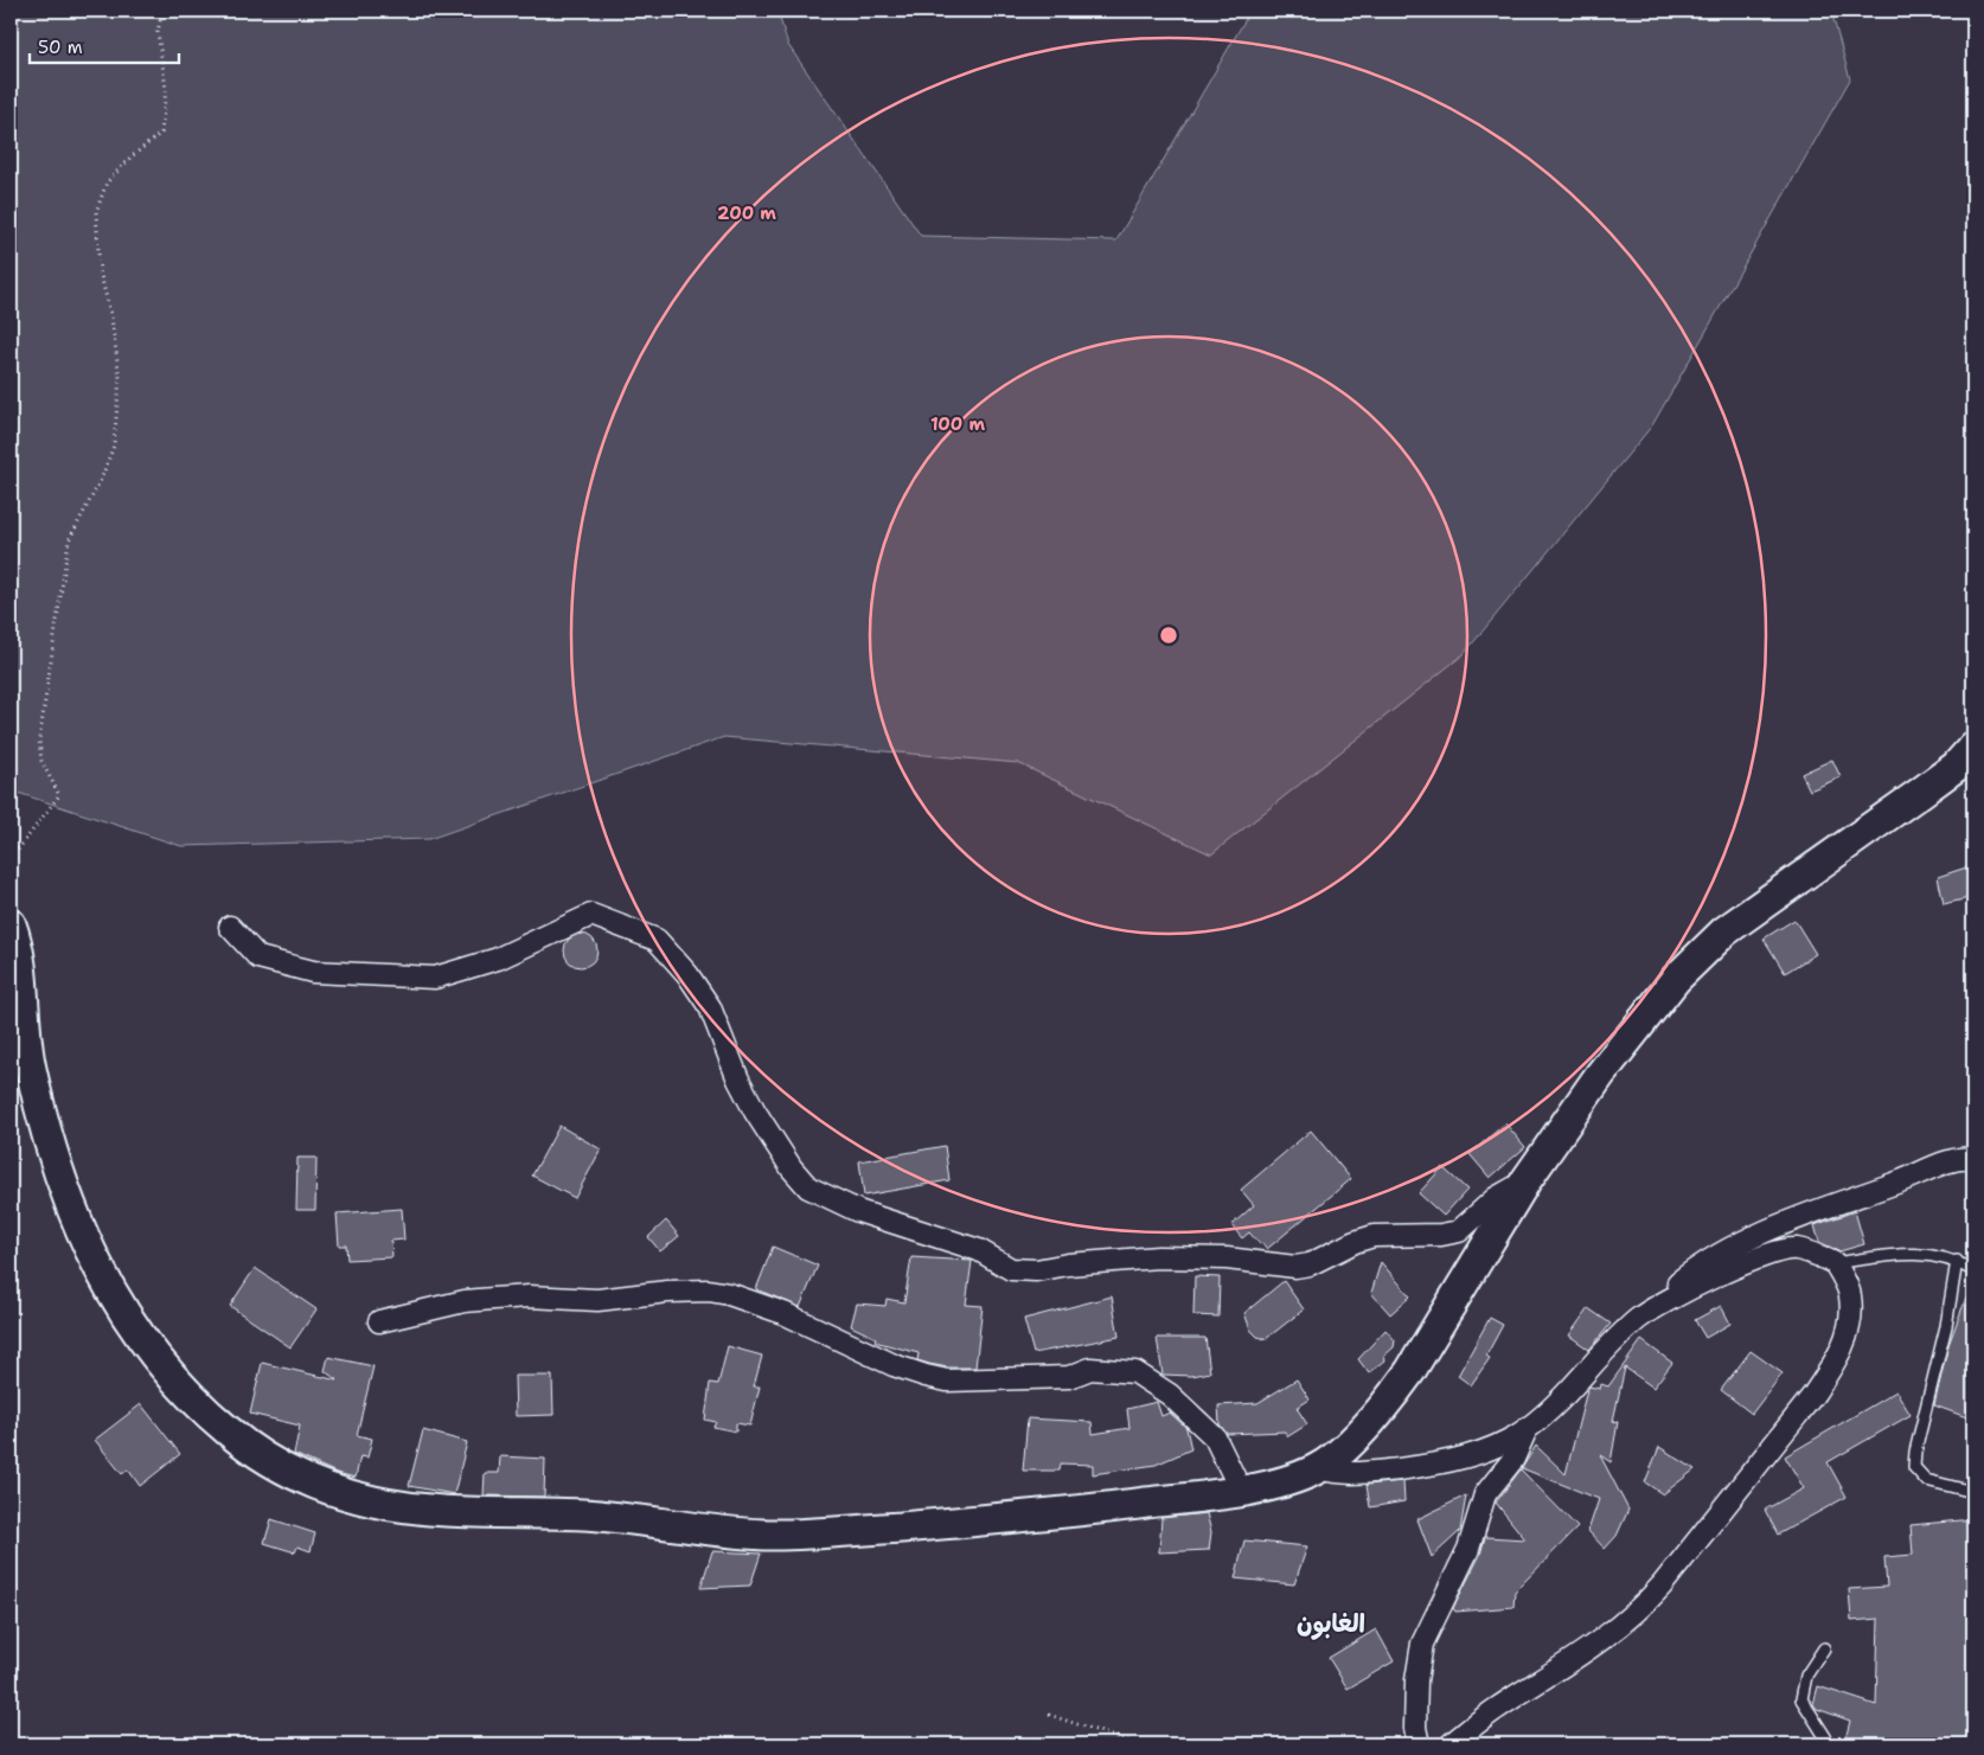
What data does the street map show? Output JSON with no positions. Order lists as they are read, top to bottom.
{
  "districts": ["الغابون"],
  "scale_bar": "50 m",
  "rings": ["200 m", "100 m"]
}
